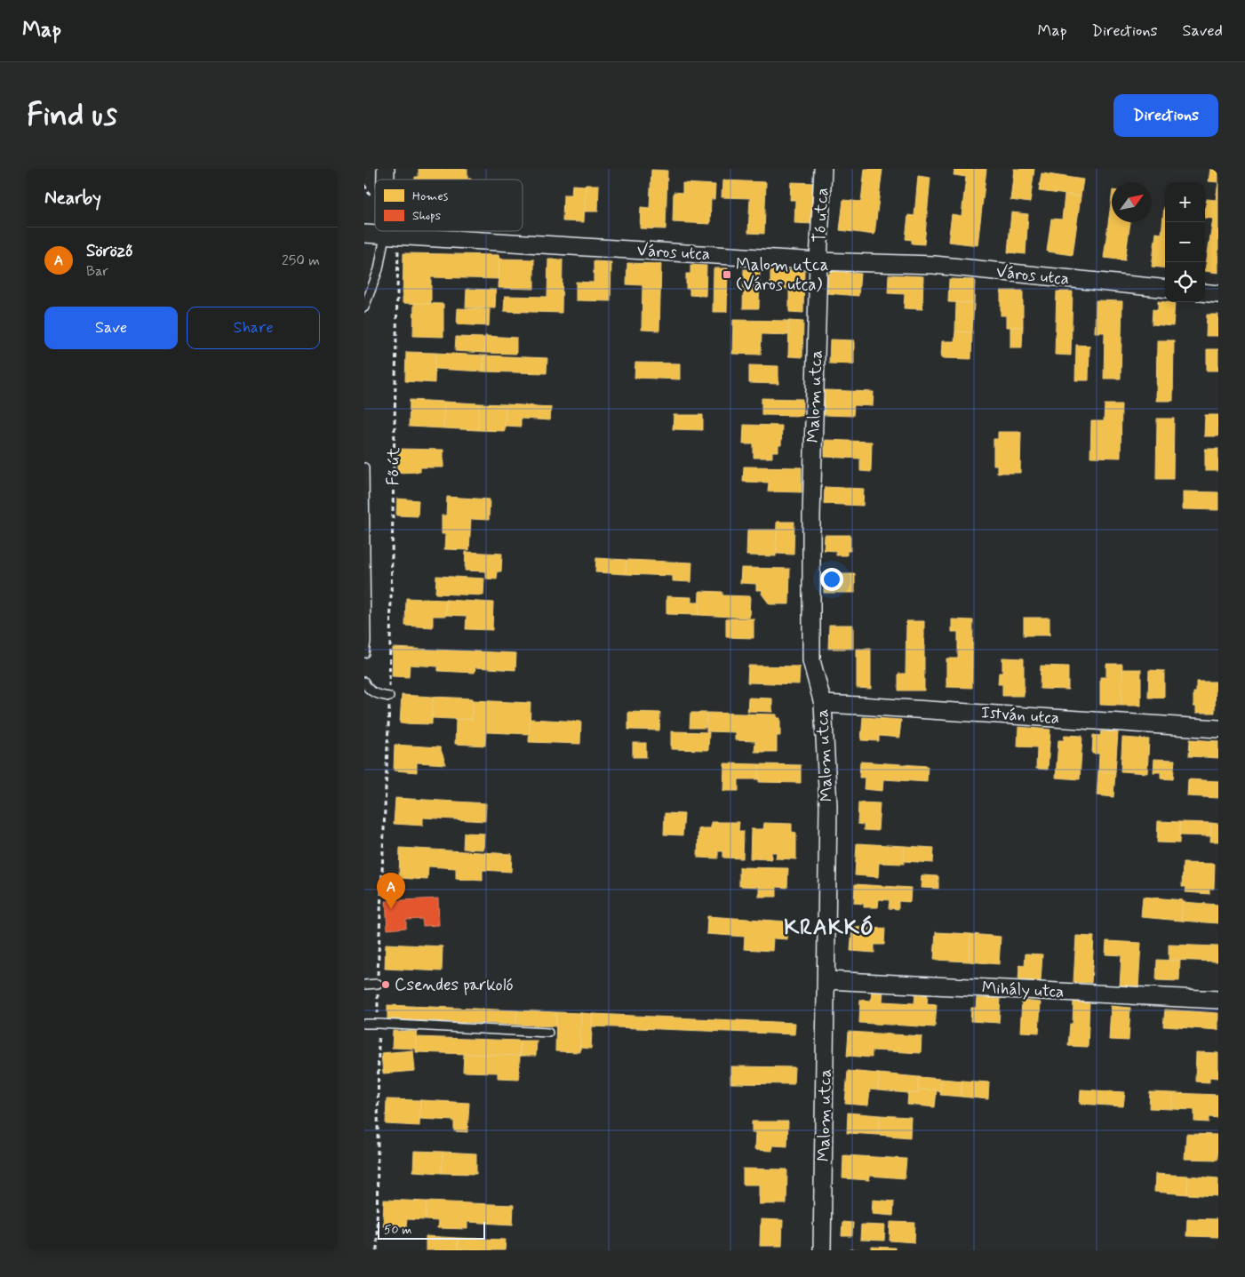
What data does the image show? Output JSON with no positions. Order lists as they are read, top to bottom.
{
  "streets": {
    "street": [
      "Tó utca",
      "Város utca",
      "Malom utca",
      "István utca",
      "Mihály utca"
    ],
    "lane": ["Fő út"]
  },
  "crossings": [
    ["Tó utca", "Város utca"],
    ["Tó utca", "Malom utca"],
    ["Város utca", "Malom utca"],
    ["Város utca", "Fő út"],
    ["Malom utca", "István utca"],
    ["Malom utca", "Mihály utca"]
  ],
  "districts": ["KRAKKÓ"],
  "places": {
    "transit": ["Malom utca (Város utca)"],
    "other": ["Csendes parkoló"]
  },
  "legend": ["Homes", "Shops"],
  "scale_bar": "50 m",
  "north": "top right",
  "page": {
    "header": "Map",
    "nav": ["Map", "Directions", "Saved"],
    "buttons": [
      "Directions",
      ["Save", "Share"]
    ],
    "title": "Find us",
    "heading": "Nearby",
    "map_buttons": ["+", "−"],
    "list": [
      {
        "mark": "A",
        "name": "Söröző",
        "note": "Bar",
        "value": "250 m"
      }
    ],
    "pins": "A",
    "scale": "50 m"
  }
}
